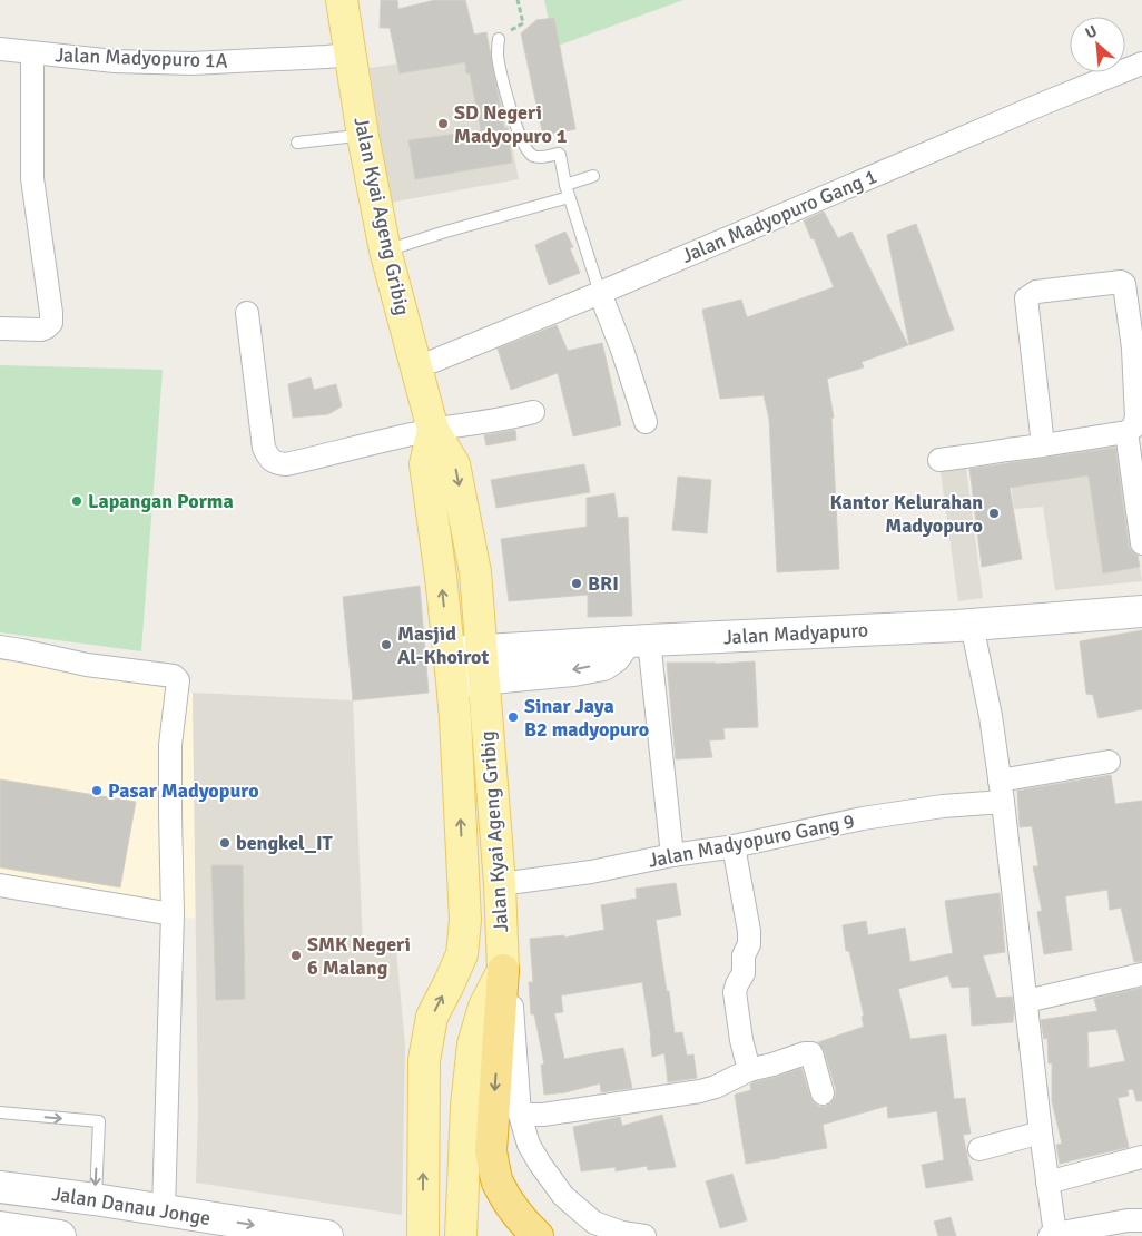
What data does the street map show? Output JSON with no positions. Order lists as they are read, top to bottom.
{
  "streets": {
    "main road": ["Jalan Kyai Ageng Gribig", "Jalan Madyapuro", "Jalan Danau Jonge"],
    "street": ["Jalan Madyopuro 1A", "Jalan Madyopuro Gang 1", "Jalan Madyopuro Gang 9"]
  },
  "crossings": [
    ["Jalan Madyopuro 1A", "Jalan Kyai Ageng Gribig"],
    ["Jalan Kyai Ageng Gribig", "Jalan Madyopuro Gang 1"],
    ["Jalan Kyai Ageng Gribig", "Jalan Madyapuro"],
    ["Jalan Kyai Ageng Gribig", "Jalan Madyopuro Gang 9"]
  ],
  "one_way": ["Jalan Danau Jonge"],
  "places": [
    "SD Negeri Madyopuro 1",
    "Lapangan Porma",
    "Kantor Kelurahan Madyopuro",
    "BRI",
    "Masjid Al-Khoirot",
    "Sinar Jaya B2 madyopuro",
    "Pasar Madyopuro",
    "bengkel_IT",
    "SMK Negeri 6 Malang"
  ],
  "north": "top left"
}
